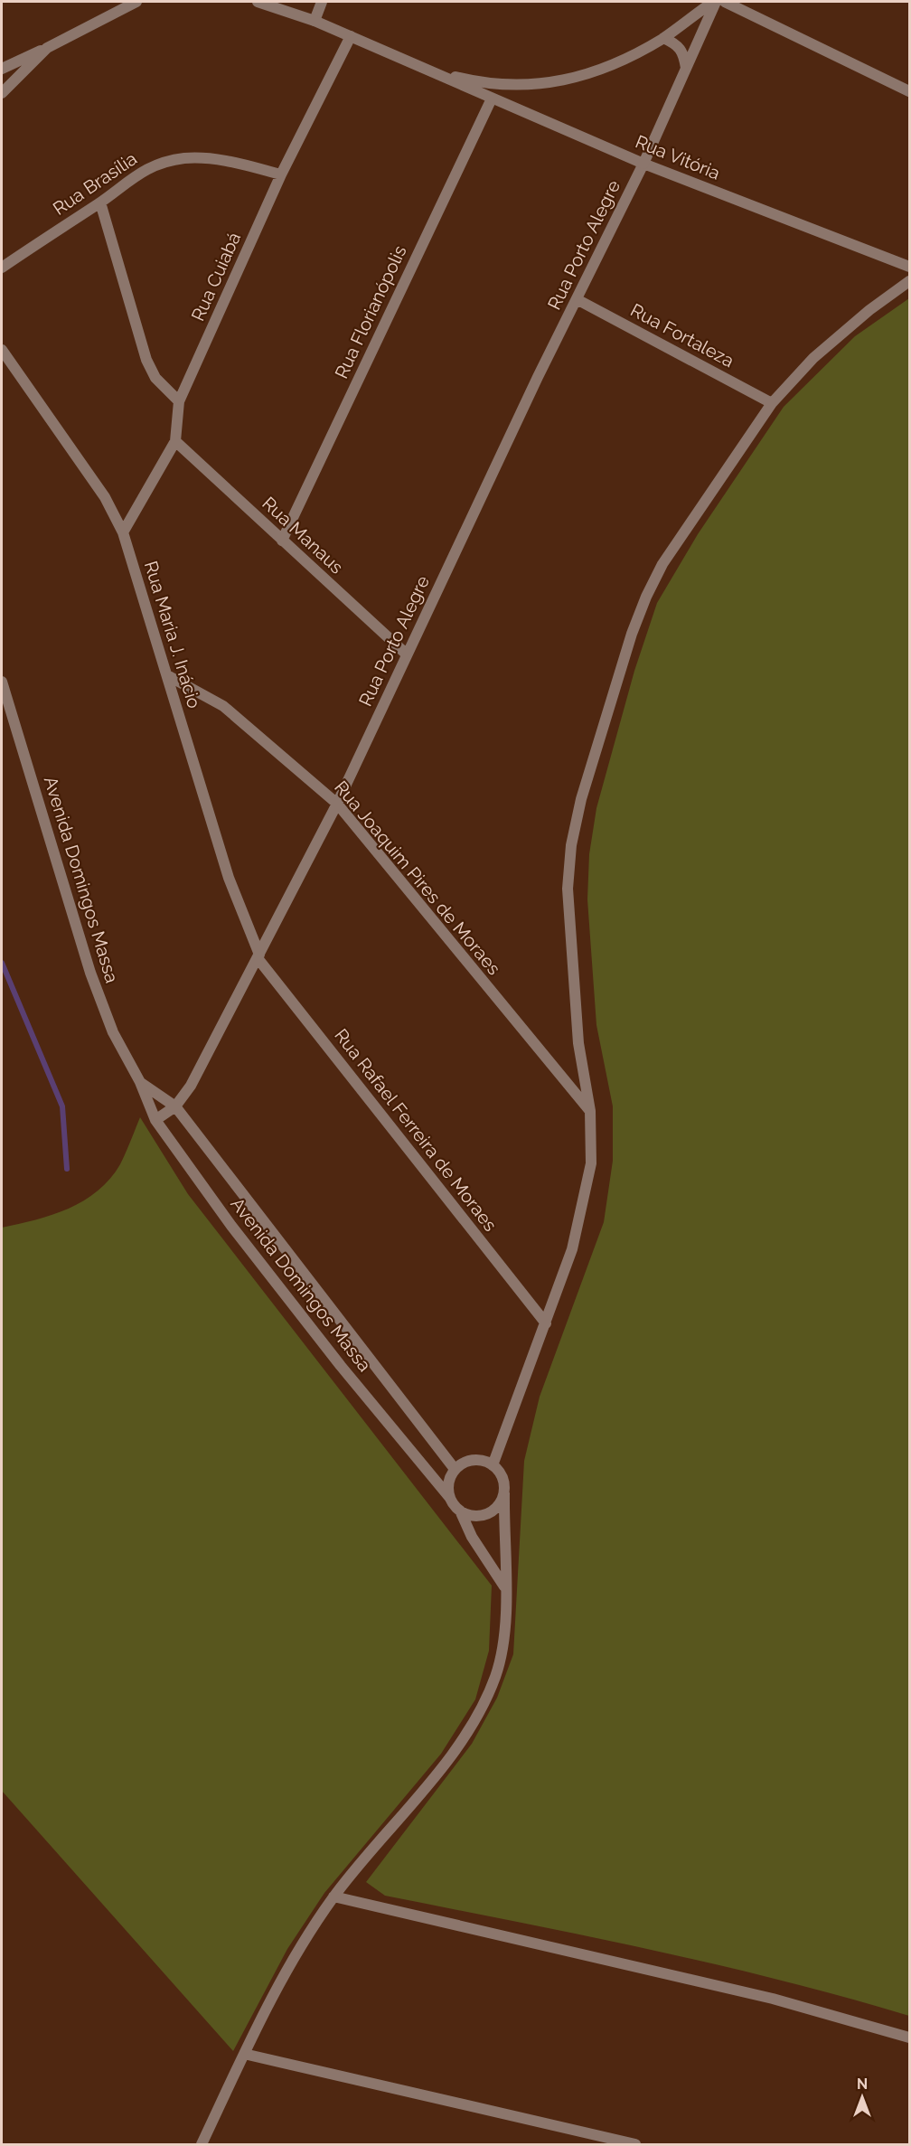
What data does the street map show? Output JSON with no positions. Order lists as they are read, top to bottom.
{
  "streets": {
    "street": [
      "Rua Vitória",
      "Rua Brasília",
      "Rua Porto Alegre",
      "Rua Cuiabá",
      "Rua Florianópolis",
      "Rua Fortaleza",
      "Rua Manaus",
      "Rua Maria J. Inácio",
      "Rua Joaquim Pires de Moraes",
      "Avenida Domingos Massa",
      "Rua Rafael Ferreira de Moraes"
    ]
  },
  "crossings": [
    ["Rua Vitória", "Rua Porto Alegre"],
    ["Rua Vitória", "Rua Florianópolis"],
    ["Rua Brasília", "Rua Cuiabá"],
    ["Rua Porto Alegre", "Rua Fortaleza"],
    ["Rua Porto Alegre", "Rua Manaus"],
    ["Rua Porto Alegre", "Rua Maria J. Inácio"],
    ["Rua Porto Alegre", "Rua Joaquim Pires de Moraes"],
    ["Rua Porto Alegre", "Avenida Domingos Massa"],
    ["Rua Porto Alegre", "Rua Rafael Ferreira de Moraes"],
    ["Rua Cuiabá", "Rua Manaus"],
    ["Rua Cuiabá", "Rua Maria J. Inácio"],
    ["Rua Florianópolis", "Rua Manaus"],
    ["Rua Maria J. Inácio", "Rua Joaquim Pires de Moraes"],
    ["Rua Maria J. Inácio", "Rua Rafael Ferreira de Moraes"]
  ],
  "north": "top"
}
